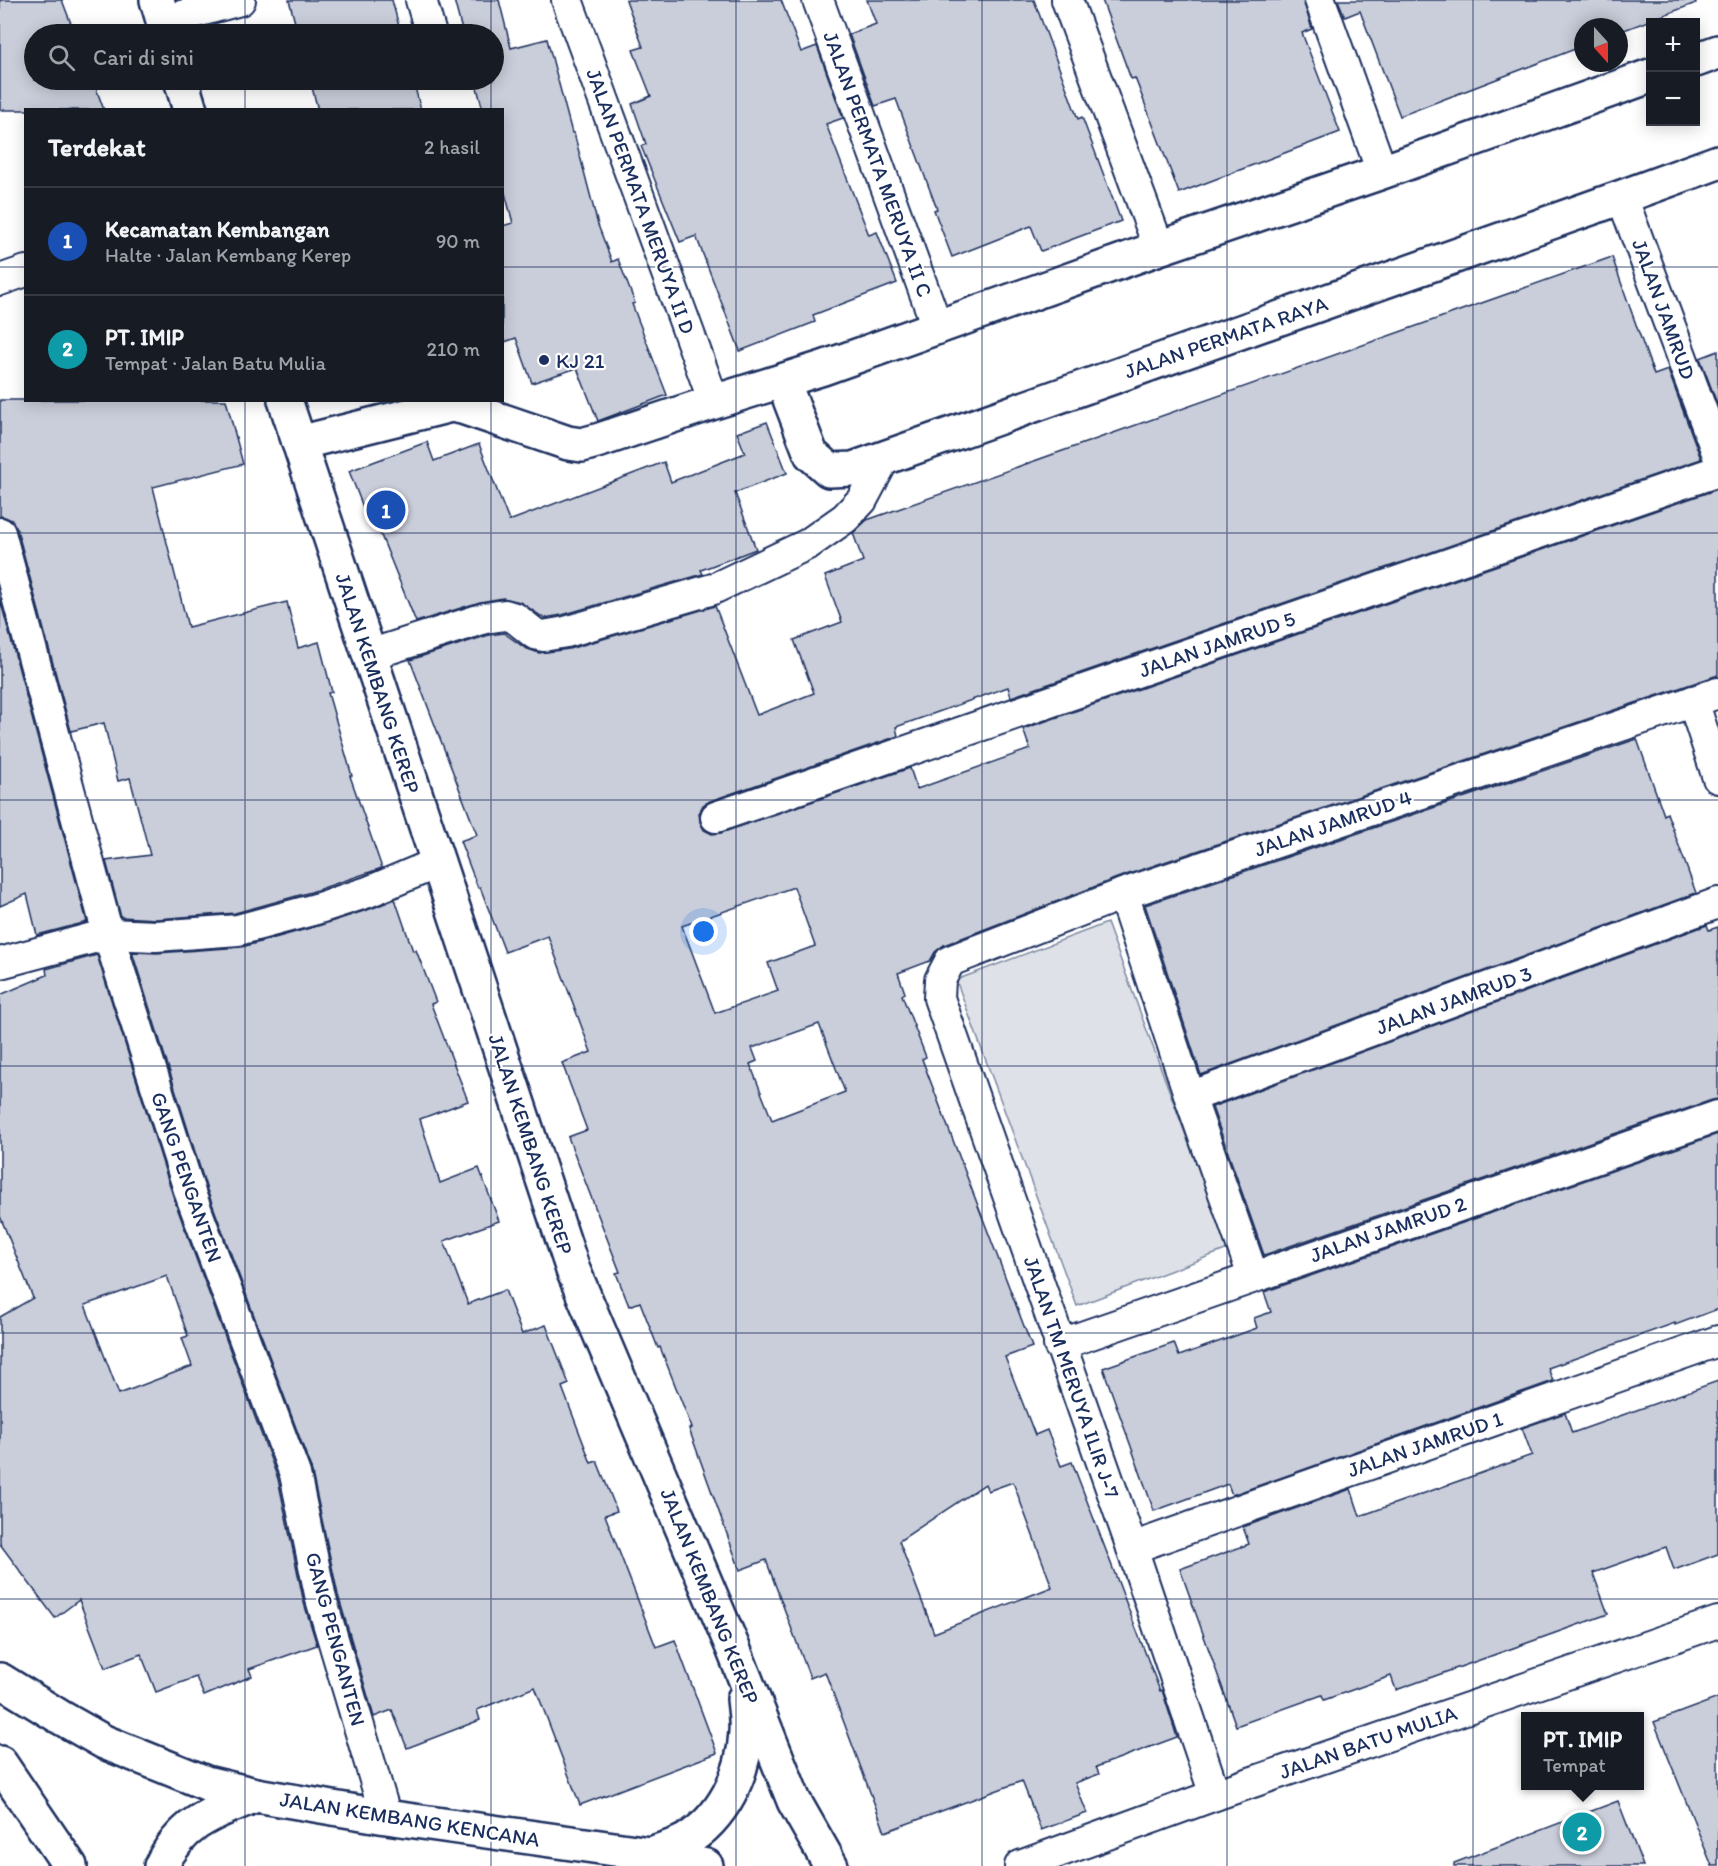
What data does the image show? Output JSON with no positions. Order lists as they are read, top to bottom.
{
  "streets": {
    "main road": ["JALAN PERMATA RAYA", "JALAN KEMBANG KEREP", "JALAN KEMBANG KENCANA"],
    "street": [
      "JALAN PERMATA MERUYA II C",
      "JALAN PERMATA MERUYA II D",
      "JALAN JAMRUD",
      "JALAN JAMRUD 5",
      "JALAN JAMRUD 4",
      "JALAN JAMRUD 3",
      "GANG PENGANTEN",
      "JALAN JAMRUD 2",
      "JALAN TM MERUYA ILIR J-7",
      "JALAN JAMRUD 1",
      "JALAN BATU MULIA"
    ]
  },
  "crossings": [
    ["JALAN JAMRUD", "JALAN PERMATA RAYA"],
    ["JALAN JAMRUD 4", "JALAN TM MERUYA ILIR J-7"],
    ["GANG PENGANTEN", "JALAN KEMBANG KENCANA"],
    ["JALAN JAMRUD 2", "JALAN TM MERUYA ILIR J-7"],
    ["JALAN TM MERUYA ILIR J-7", "JALAN JAMRUD 1"],
    ["JALAN TM MERUYA ILIR J-7", "JALAN BATU MULIA"]
  ],
  "places": ["KJ 21"],
  "north": "bottom",
  "page": {
    "map_buttons": ["+", "−"],
    "search": "Cari di sini",
    "heading": ["Terdekat", "2 hasil"],
    "list": [
      {
        "mark": "1",
        "name": "Kecamatan Kembangan",
        "note": "Halte · Jalan Kembang Kerep",
        "value": "90 m"
      },
      {
        "mark": "2",
        "name": "PT. IMIP",
        "note": "Tempat · Jalan Batu Mulia",
        "value": "210 m"
      }
    ],
    "pins": ["1", "2"],
    "popup": ["PT. IMIP", "Tempat"]
  }
}
